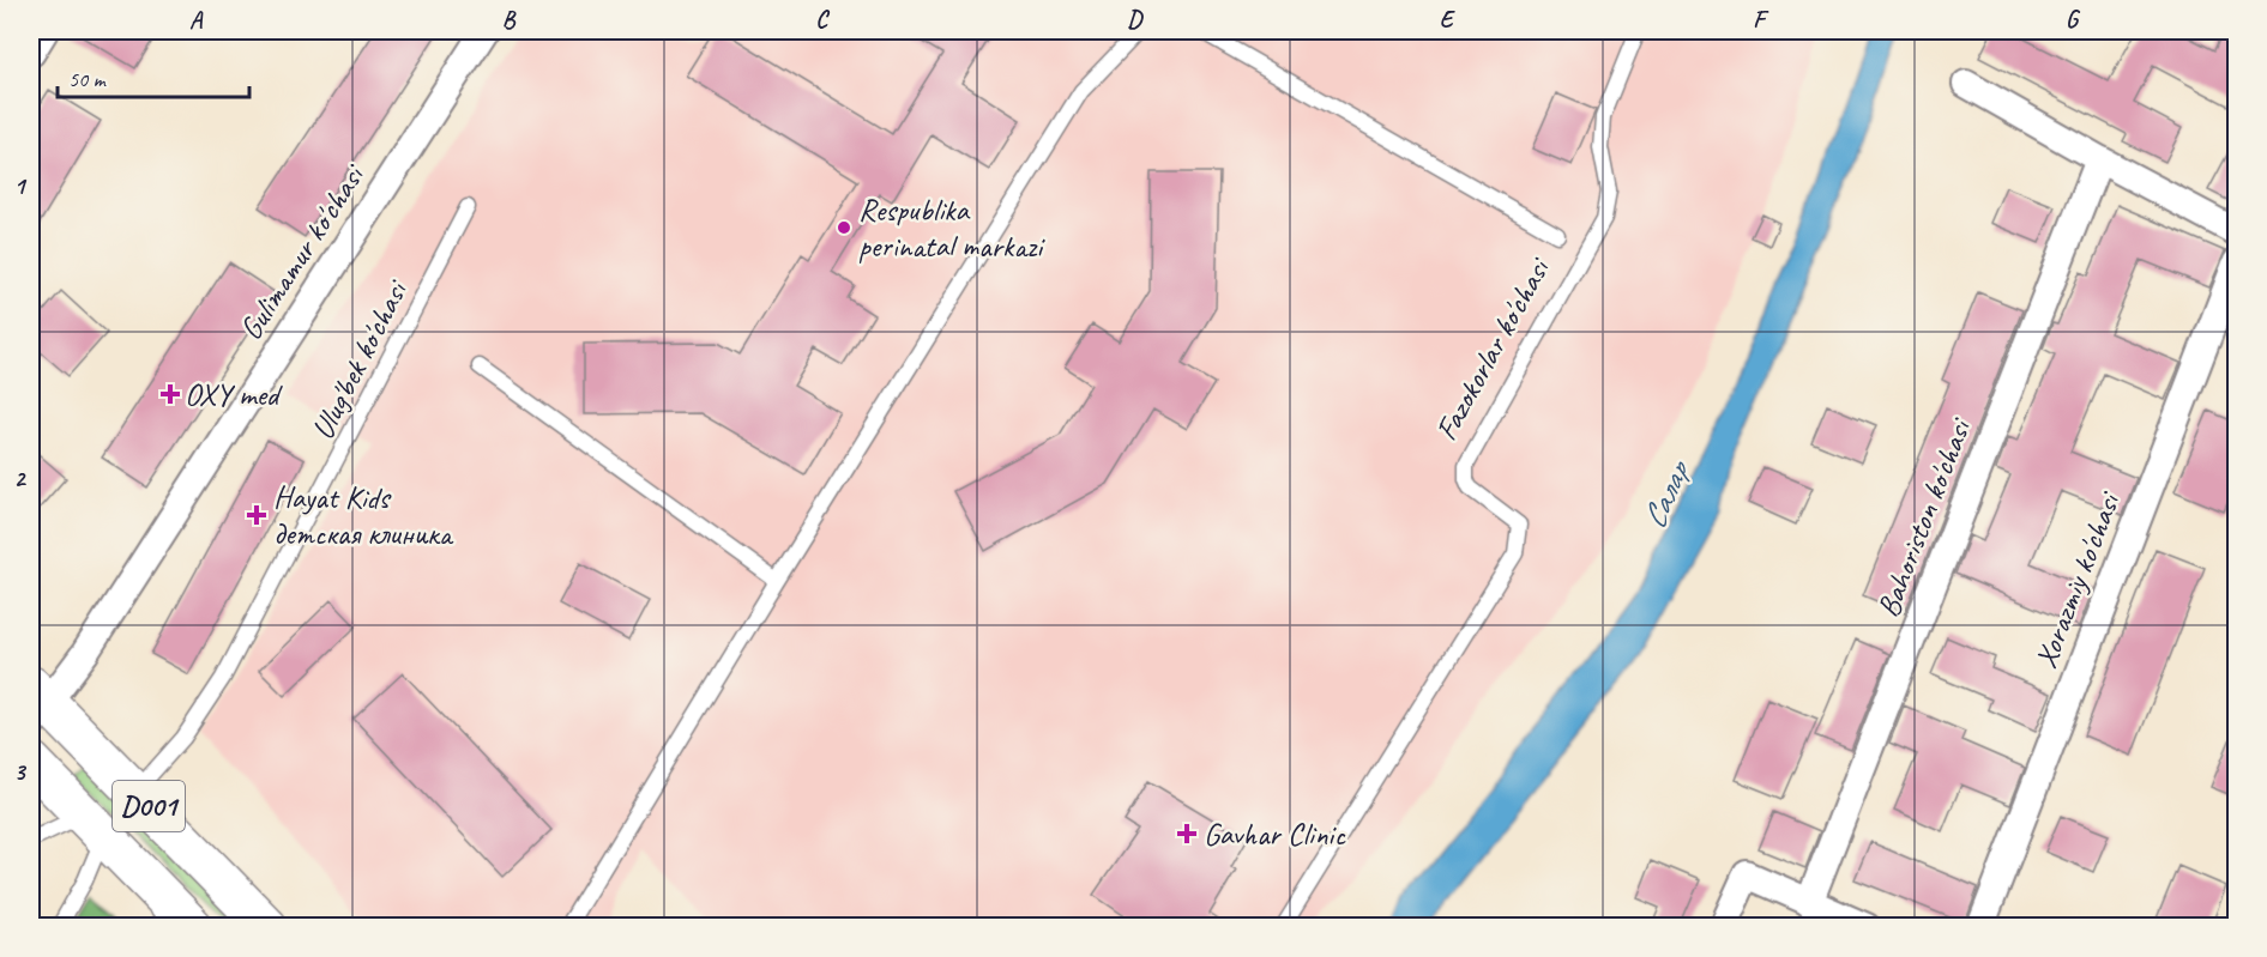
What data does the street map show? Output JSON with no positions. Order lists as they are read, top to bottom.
{
  "streets": {
    "highway": ["D001"],
    "street": ["Gulimamur ko'chasi", "Bahoriston ko'chasi", "Xorazmiy ko'chasi"],
    "lane": ["Fazokorlar ko'chasi", "Ulug'bek ko'chasi"]
  },
  "crossings": [
    ["Gulimamur ko'chasi", "D001"],
    ["Ulug'bek ko'chasi", "D001"]
  ],
  "water": ["Салар"],
  "places": {
    "other": ["Respublika perinatal markazi"],
    "health": ["OXY med", "Hayat Kids детская клиника", "Gavhar Clinic"]
  },
  "scale_bar": "50 m",
  "grid": {
    "columns": [
      "A",
      "B",
      "C",
      "D",
      "E",
      "F",
      "G"
    ],
    "rows": ["1", "2", "3"]
  }
}
